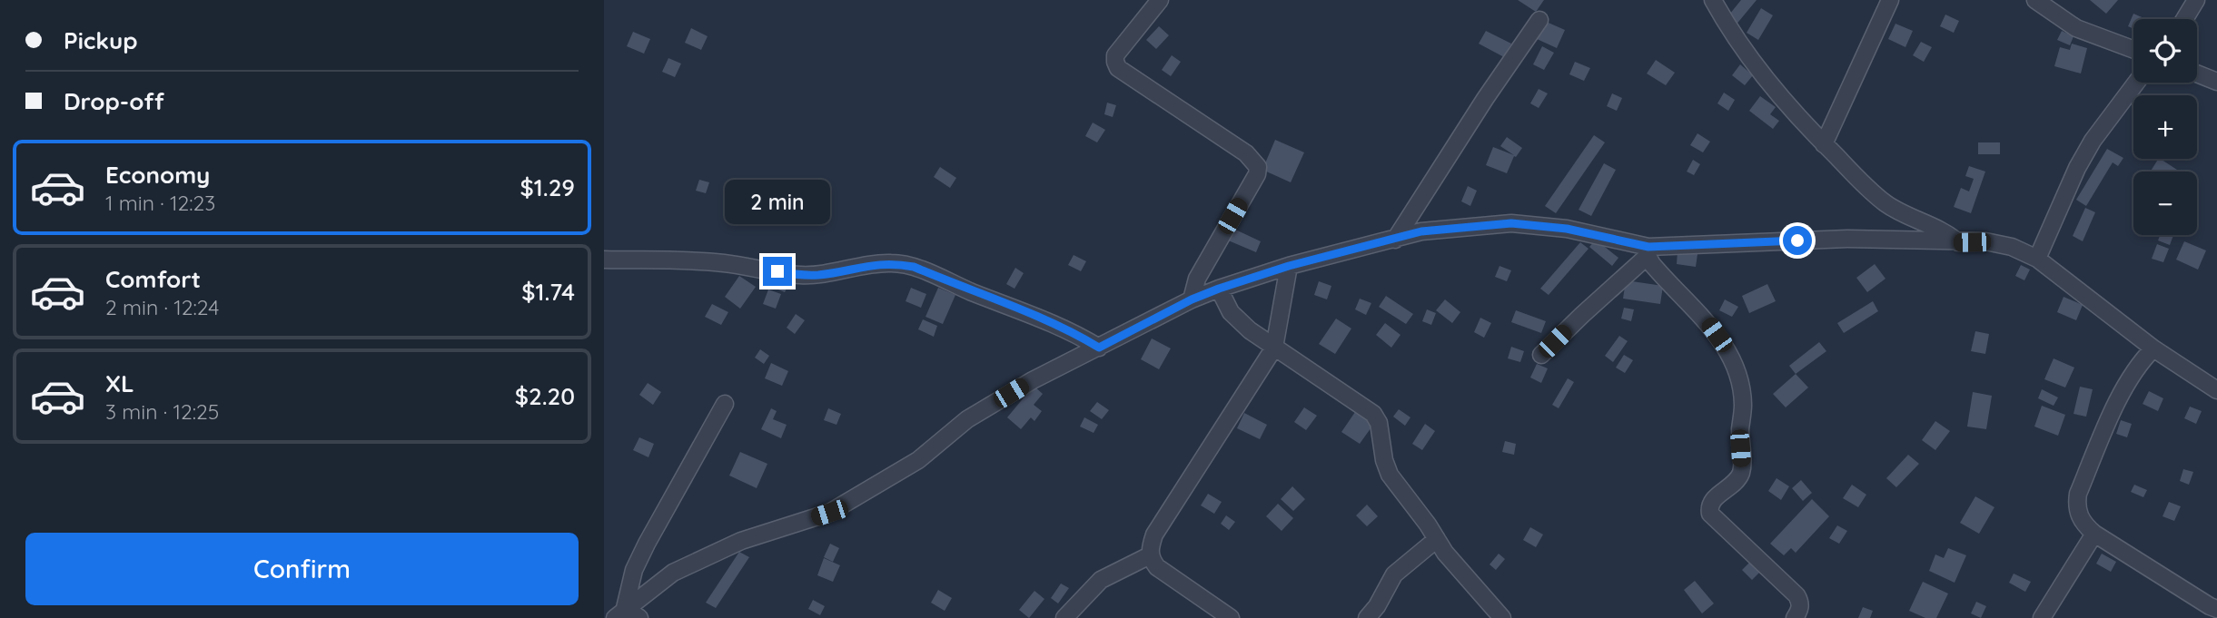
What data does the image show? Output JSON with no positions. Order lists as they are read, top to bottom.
{
  "page": {
    "banner": ["Pickup", "Drop-off"],
    "map_buttons": ["+", "−"],
    "list": [
      {
        "name": "Economy",
        "note": "1 min · 12:23",
        "value": "$1.29"
      },
      {
        "name": "Comfort",
        "note": "2 min · 12:24",
        "value": "$1.74"
      },
      {
        "name": "XL",
        "note": "3 min · 12:25",
        "value": "$2.20"
      }
    ],
    "bubble": "2 min",
    "buttons": "Confirm"
  }
}
